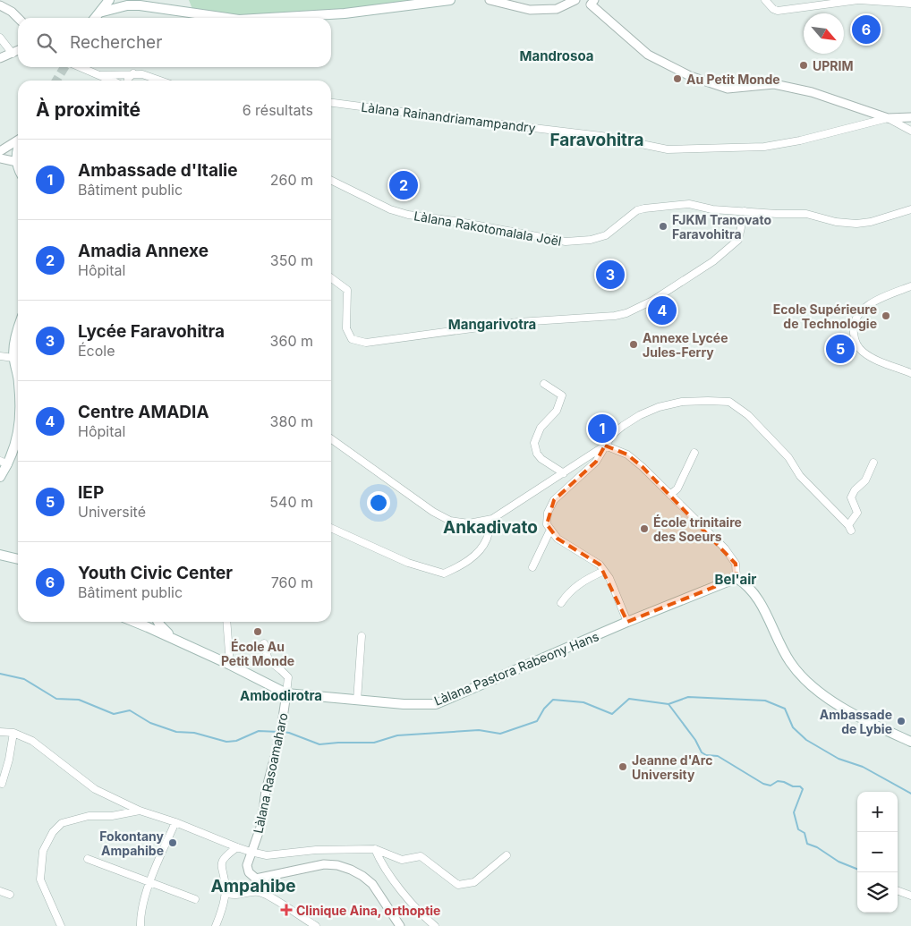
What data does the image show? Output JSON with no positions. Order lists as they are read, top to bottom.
{
  "streets": {
    "main road": ["Làlana Pastora Rabeony Hans"],
    "street": ["Làlana Rainandriamampandry", "Làlana Rakotomalala Joël", "Làlana Rasoamaharo"]
  },
  "crossings": [
    ["Làlana Pastora Rabeony Hans", "Làlana Rasoamaharo"]
  ],
  "districts": [
    "Mandrosoa",
    "Faravohitra",
    "Mangarivotra",
    "Ankadivato",
    "Bel'air",
    "Ambodirotra",
    "Ampahibe"
  ],
  "places": {
    "other": [
      "UPRIM",
      "Au Petit Monde",
      "FJKM Tranovato Faravohitra",
      "Ecole Supérieure de Technologie",
      "Annexe Lycée Jules-Ferry",
      "École trinitaire des Soeurs",
      "École Au Petit Monde",
      "Ambassade de Lybie",
      "Jeanne d'Arc University",
      "Fokontany Ampahibe"
    ],
    "health": ["Clinique Aina, orthoptie"]
  },
  "north": "bottom right",
  "page": {
    "pins": [
      "6",
      "2",
      "3",
      "4",
      "5",
      "1"
    ],
    "search": "Rechercher",
    "heading": ["À proximité", "6 résultats"],
    "list": [
      {
        "mark": "1",
        "name": "Ambassade d'Italie",
        "note": "Bâtiment public",
        "value": "260 m"
      },
      {
        "mark": "2",
        "name": "Amadia Annexe",
        "note": "Hôpital",
        "value": "350 m"
      },
      {
        "mark": "3",
        "name": "Lycée Faravohitra",
        "note": "École",
        "value": "360 m"
      },
      {
        "mark": "4",
        "name": "Centre AMADIA",
        "note": "Hôpital",
        "value": "380 m"
      },
      {
        "mark": "5",
        "name": "IEP",
        "note": "Université",
        "value": "540 m"
      },
      {
        "mark": "6",
        "name": "Youth Civic Center",
        "note": "Bâtiment public",
        "value": "760 m"
      }
    ],
    "map_buttons": ["+", "−"]
  }
}
